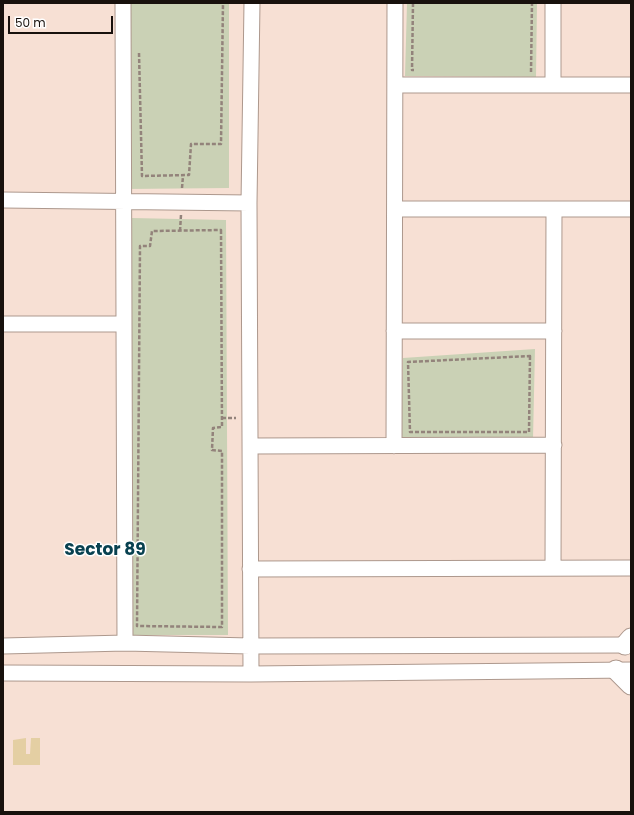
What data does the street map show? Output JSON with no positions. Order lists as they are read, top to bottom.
{
  "districts": ["Sector 89"],
  "scale_bar": "50 m"
}
